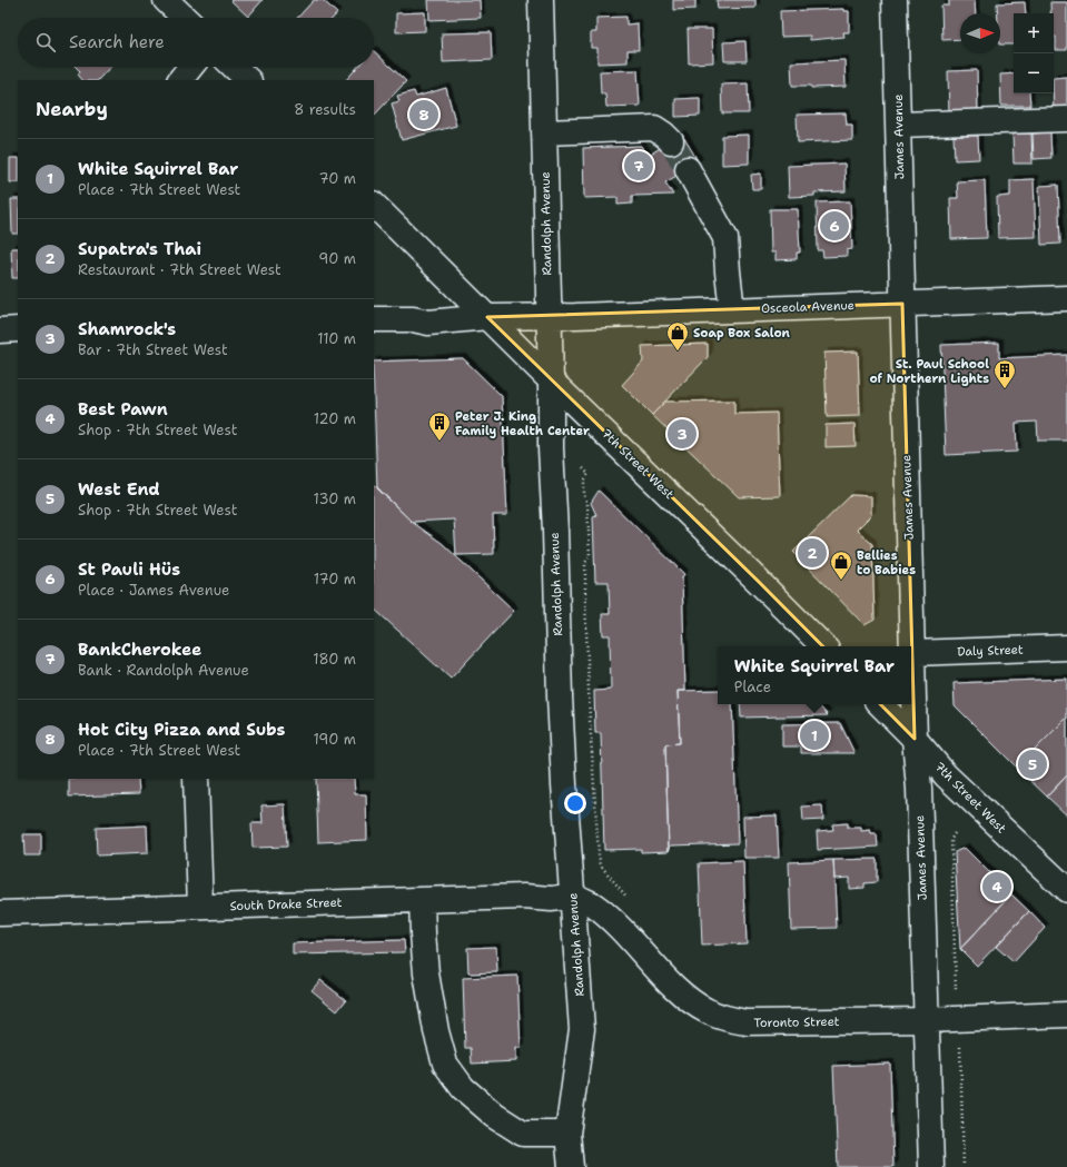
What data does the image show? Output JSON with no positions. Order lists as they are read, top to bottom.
{
  "streets": {
    "street": [
      "James Avenue",
      "Randolph Avenue",
      "Osceola Avenue",
      "7th Street West",
      "Daly Street",
      "South Drake Street",
      "Toronto Street"
    ]
  },
  "crossings": [
    ["James Avenue", "Osceola Avenue"],
    ["James Avenue", "7th Street West"],
    ["James Avenue", "Daly Street"],
    ["James Avenue", "Toronto Street"],
    ["Randolph Avenue", "Osceola Avenue"],
    ["Randolph Avenue", "7th Street West"],
    ["Randolph Avenue", "South Drake Street"],
    ["Randolph Avenue", "Toronto Street"],
    ["Osceola Avenue", "7th Street West"],
    ["South Drake Street", "Toronto Street"]
  ],
  "places": {
    "shop": ["Soap Box Salon", "Bellies to Babies"],
    "building": ["St. Paul School of Northern Lights", "Peter J. King Family Health Center"]
  },
  "north": "right",
  "page": {
    "map_buttons": ["+", "−"],
    "search": "Search here",
    "heading": ["Nearby", "8 results"],
    "pins": [
      "8",
      "7",
      "6",
      "3",
      "2",
      "1",
      "5",
      "4"
    ],
    "list": [
      {
        "mark": "1",
        "name": "White Squirrel Bar",
        "note": "Place · 7th Street West",
        "value": "70 m"
      },
      {
        "mark": "2",
        "name": "Supatra's Thai",
        "note": "Restaurant · 7th Street West",
        "value": "90 m"
      },
      {
        "mark": "3",
        "name": "Shamrock's",
        "note": "Bar · 7th Street West",
        "value": "110 m"
      },
      {
        "mark": "4",
        "name": "Best Pawn",
        "note": "Shop · 7th Street West",
        "value": "120 m"
      },
      {
        "mark": "5",
        "name": "West End",
        "note": "Shop · 7th Street West",
        "value": "130 m"
      },
      {
        "mark": "6",
        "name": "St Pauli Hüs",
        "note": "Place · James Avenue",
        "value": "170 m"
      },
      {
        "mark": "7",
        "name": "BankCherokee",
        "note": "Bank · Randolph Avenue",
        "value": "180 m"
      },
      {
        "mark": "8",
        "name": "Hot City Pizza and Subs",
        "note": "Place · 7th Street West",
        "value": "190 m"
      }
    ],
    "popup": ["White Squirrel Bar", "Place"]
  }
}
